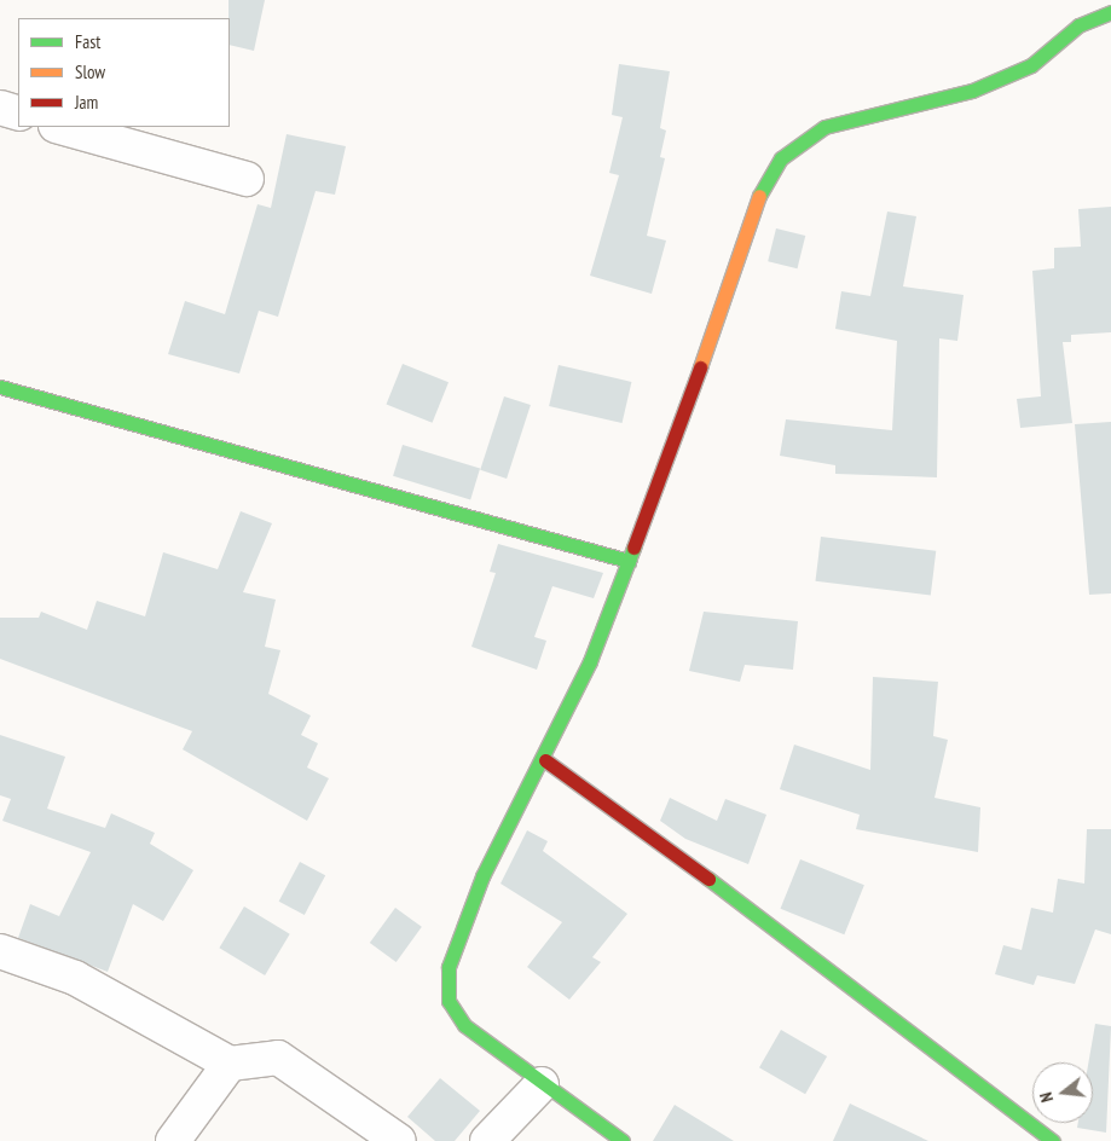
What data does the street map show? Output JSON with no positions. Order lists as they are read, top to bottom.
{
  "legend": ["Fast", "Slow", "Jam"],
  "north": "left"
}
